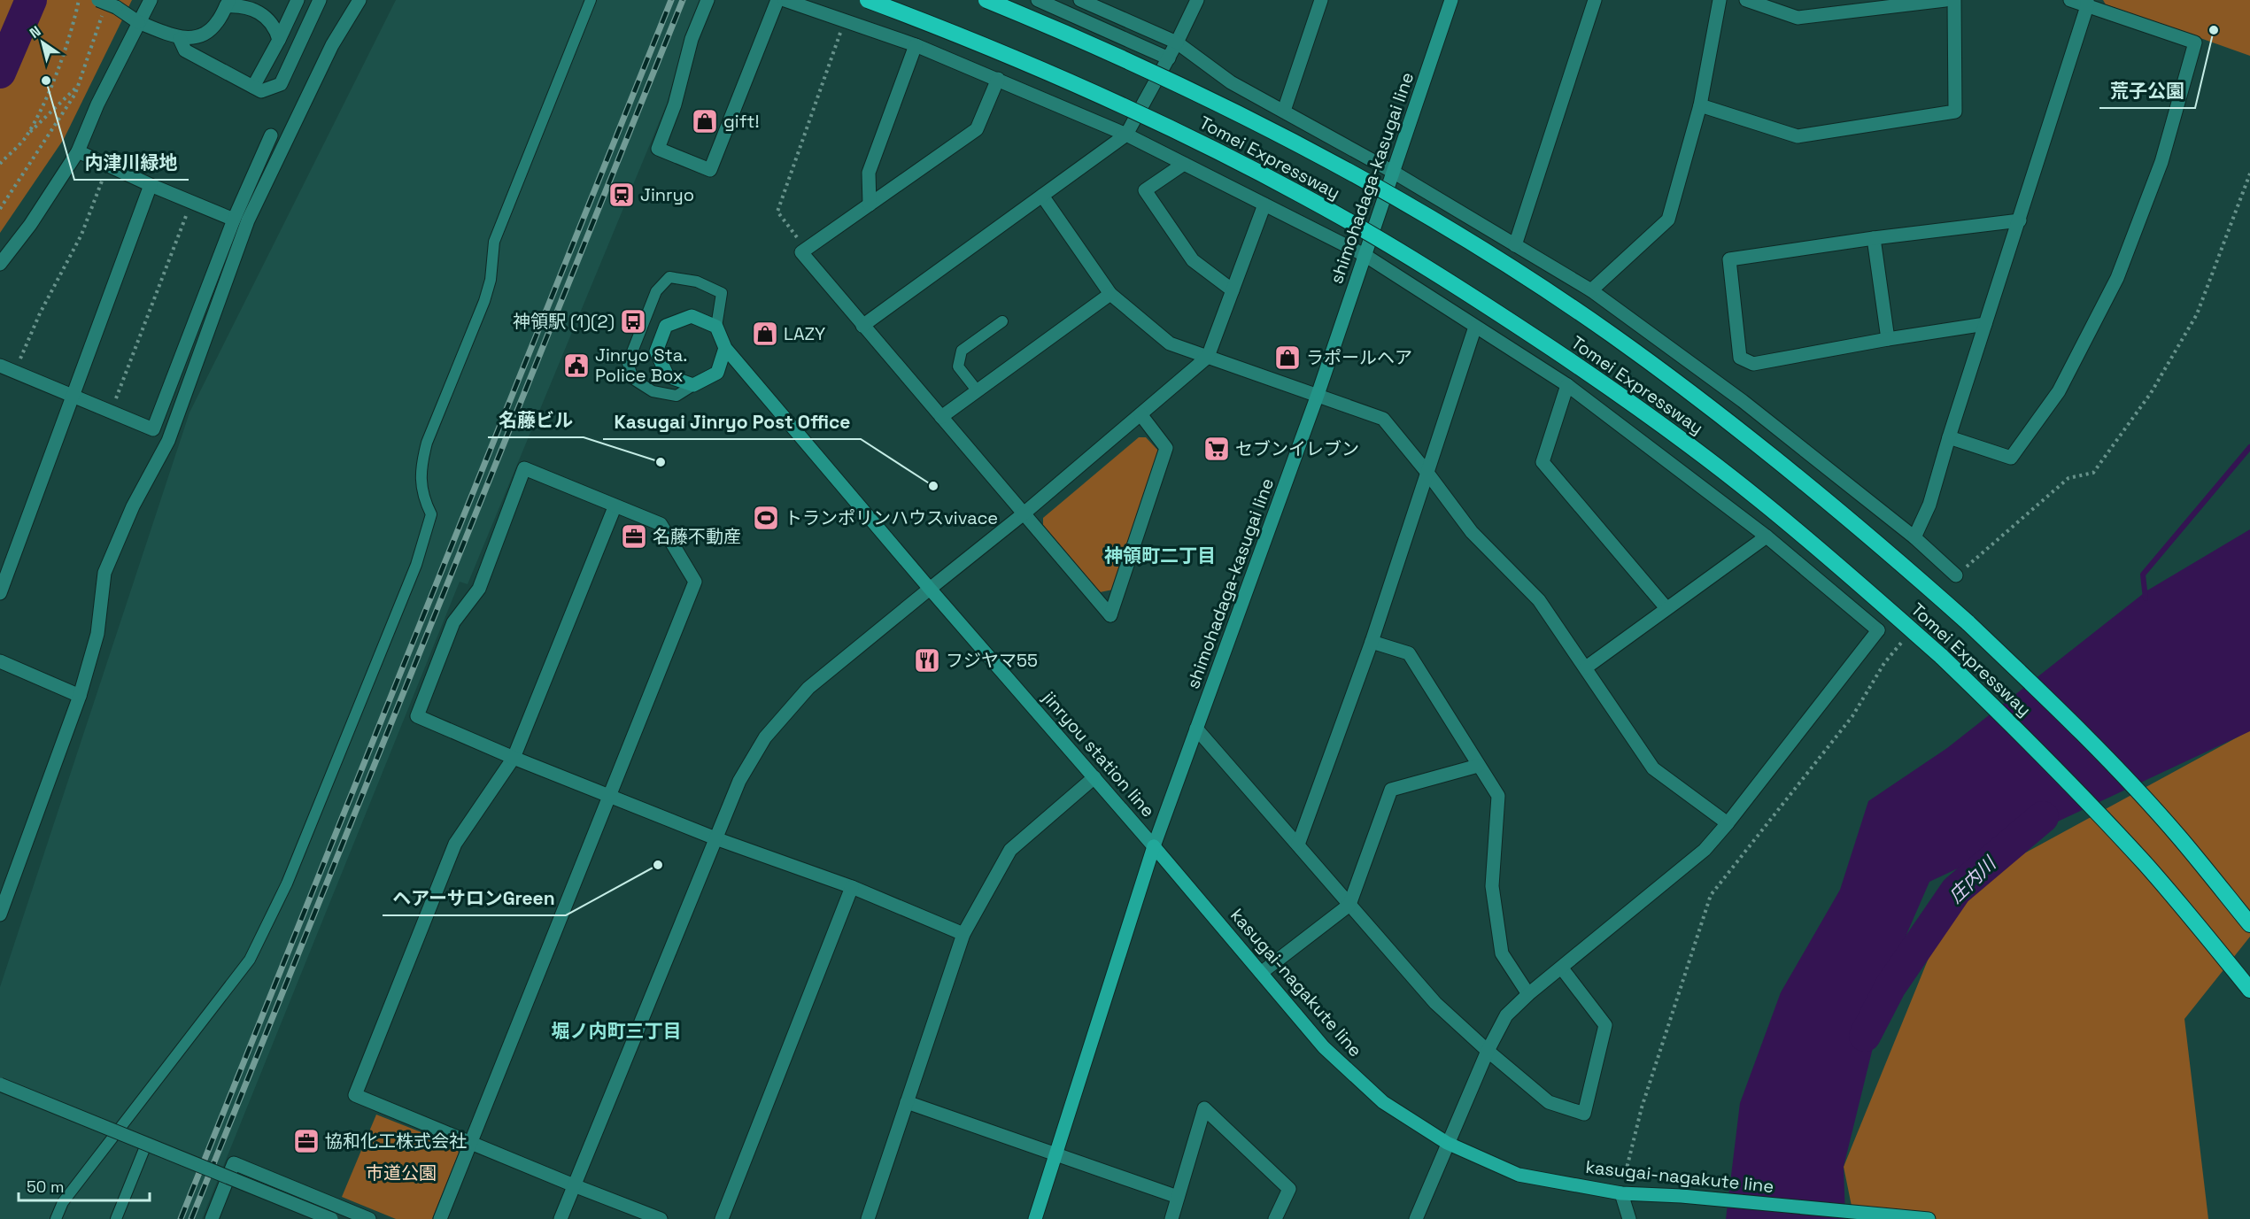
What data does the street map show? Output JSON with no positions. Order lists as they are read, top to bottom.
{
  "streets": {
    "highway": ["Tomei Expressway"],
    "main road": ["shimohadaga-kasugai line", "jinryou station line", "kasugai-nagakute line"]
  },
  "crossings": [
    ["shimohadaga-kasugai line", "jinryou station line"],
    ["shimohadaga-kasugai line", "kasugai-nagakute line"],
    ["jinryou station line", "kasugai-nagakute line"]
  ],
  "districts": ["神領町二丁目", "堀ノ内町三丁目"],
  "water": ["庄内川"],
  "parks": ["市道公園"],
  "places": {
    "other": [
      "荒子公園",
      "内津川緑地",
      "名藤ビル",
      "Kasugai Jinryo Post Office",
      "ヘアーサロンGreen"
    ],
    "shop": ["gift!", "LAZY", "ラポールヘア"],
    "station": ["Jinryo"],
    "bus stop": ["神領駅 (1)(2)"],
    "public building": ["Jinryo Sta. Police Box"],
    "supermarket": ["セブンイレブン"],
    "sports": ["トランポリンハウスvivace"],
    "office": ["名藤不動産", "協和化工株式会社"],
    "restaurant": ["フジヤマ55"]
  },
  "scale_bar": "50 m",
  "north": "top left"
}
